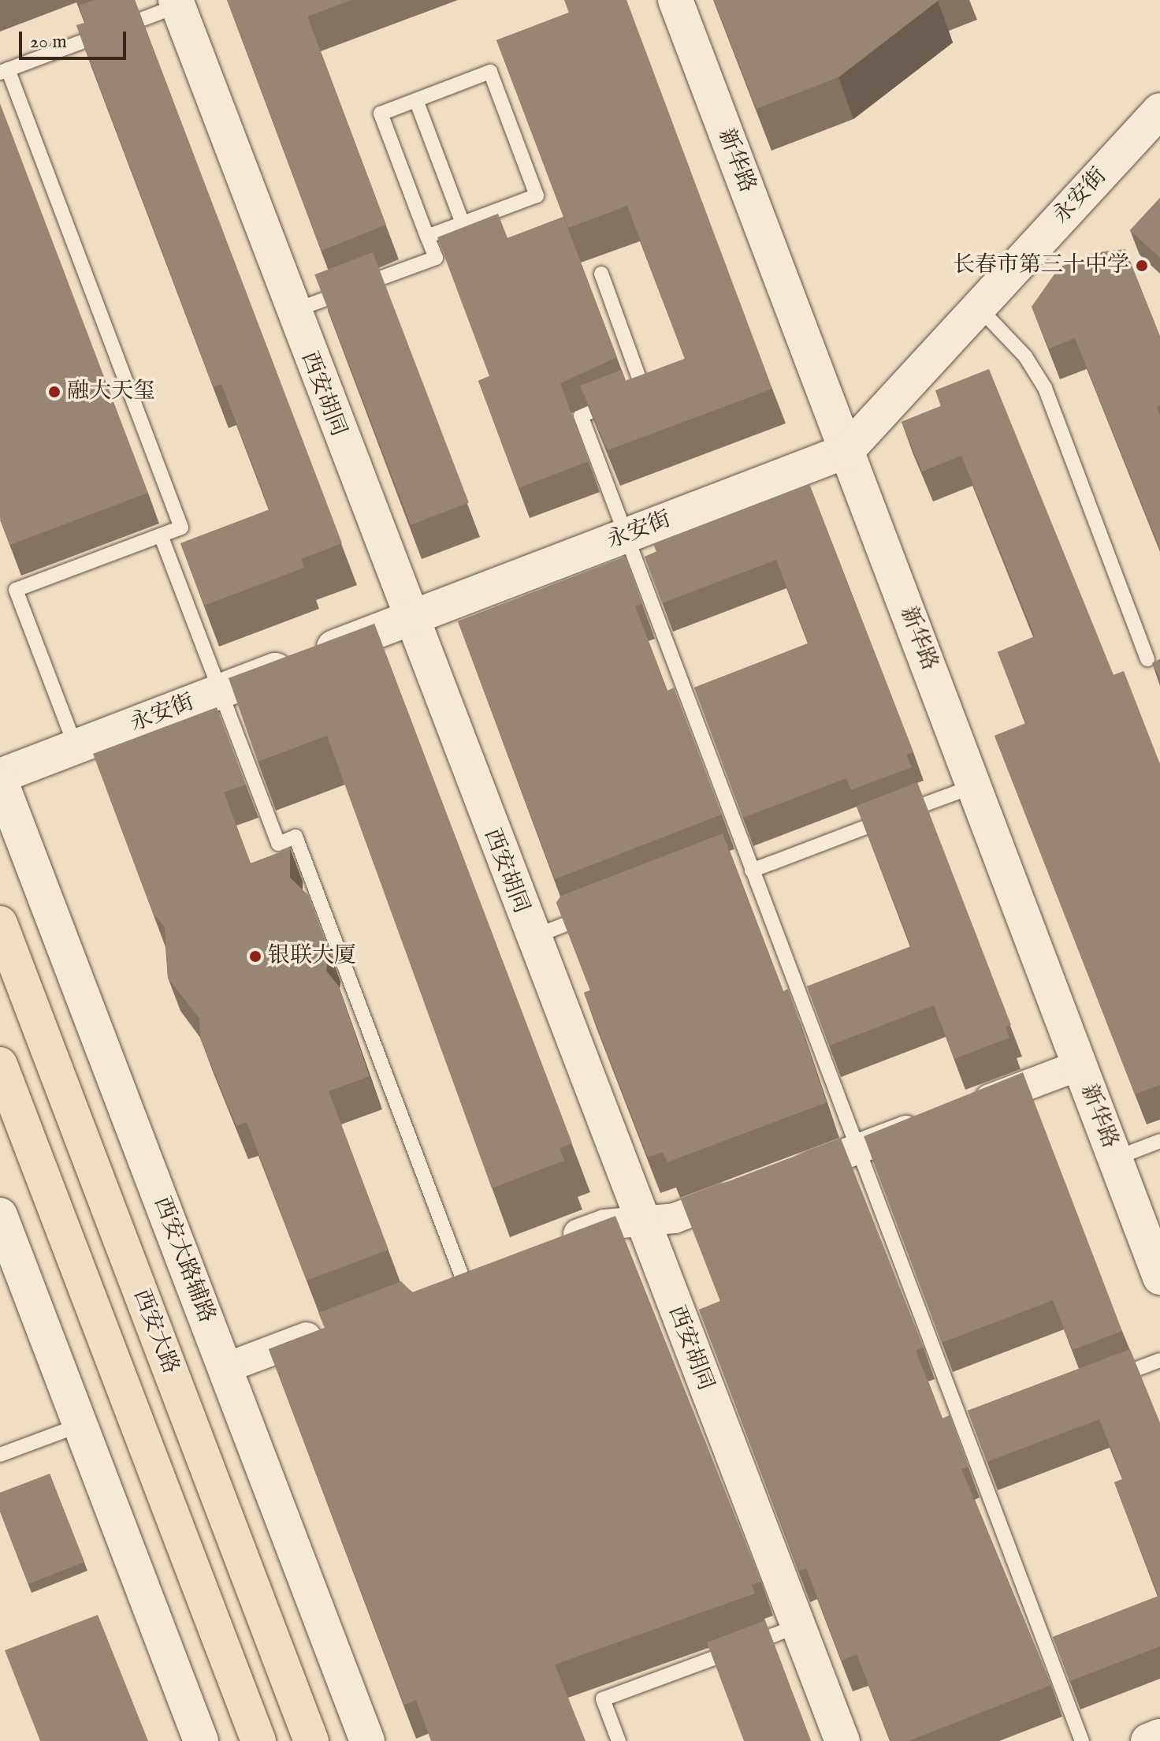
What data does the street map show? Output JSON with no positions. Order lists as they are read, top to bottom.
{
  "streets": {
    "main road": ["西安大路"],
    "street": [
      "新华路",
      "永安街",
      "西安胡同",
      "西安大路辅路"
    ]
  },
  "crossings": [
    ["新华路", "永安街"],
    ["永安街", "西安胡同"],
    ["永安街", "西安大路辅路"]
  ],
  "places": ["长春市第三十中学", "融大天玺", "银联大厦"],
  "scale_bar": "20 m"
}
